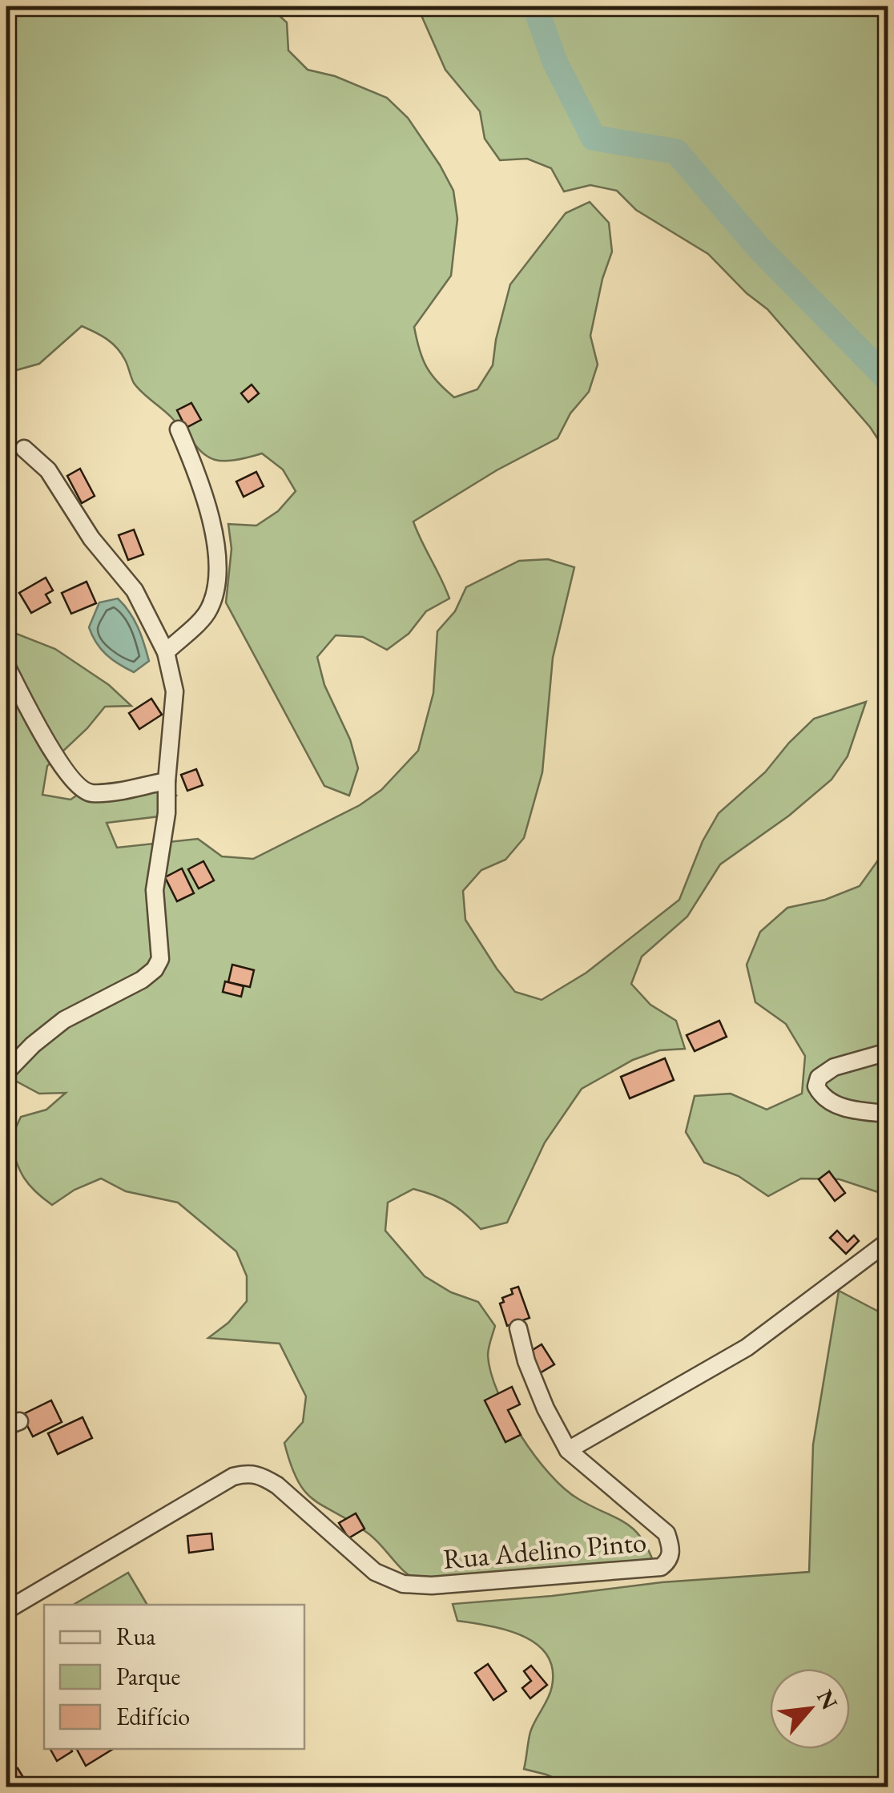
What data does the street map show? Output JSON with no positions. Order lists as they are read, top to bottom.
{
  "streets": {
    "street": ["Rua Adelino Pinto"]
  },
  "legend": ["Rua", "Parque", "Edifício"],
  "north": "top right"
}
